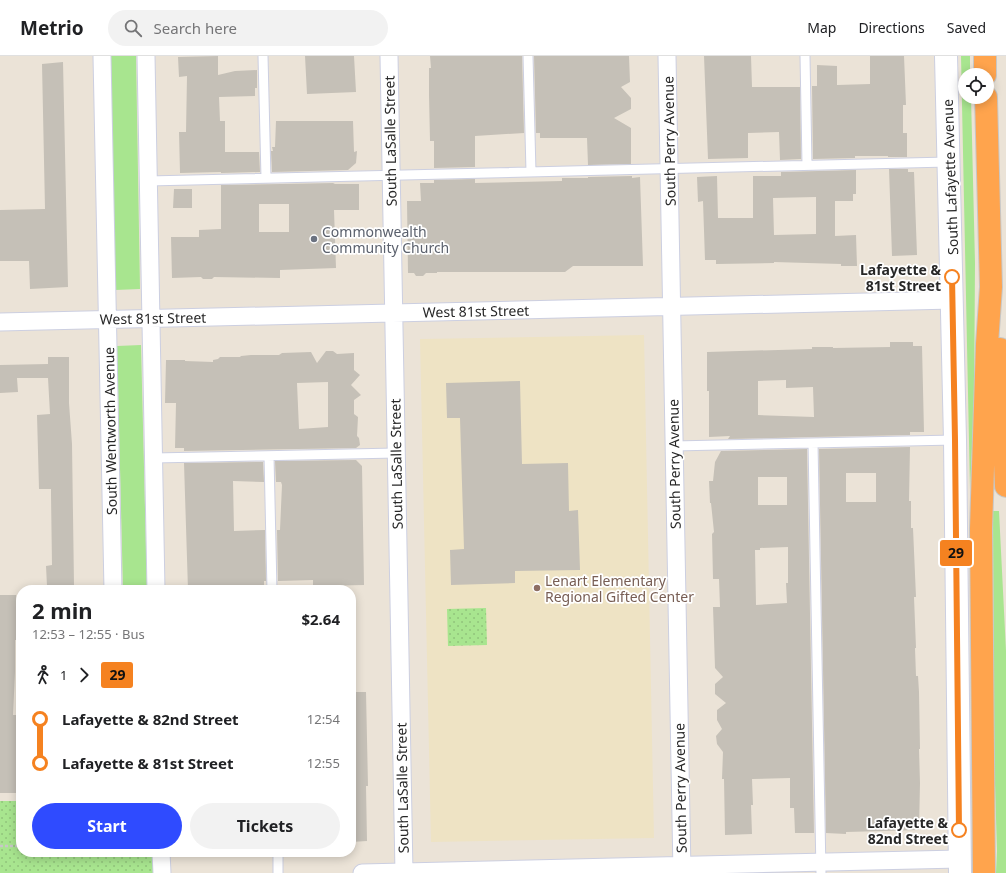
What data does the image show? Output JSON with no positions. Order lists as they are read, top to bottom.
{
  "streets": {
    "main road": ["South Lafayette Avenue"],
    "street": [
      "South LaSalle Street",
      "South Perry Avenue",
      "West 81st Street",
      "South Wentworth Avenue"
    ]
  },
  "crossings": [
    ["South LaSalle Street", "West 81st Street"],
    ["South Perry Avenue", "West 81st Street"],
    ["South Lafayette Avenue", "West 81st Street"],
    ["West 81st Street", "South Wentworth Avenue"]
  ],
  "places": [
    "Commonwealth Community Church",
    "Lafayette & 81st Street",
    "Lenart Elementary Regional Gifted Center",
    "Lafayette & 82nd Street"
  ],
  "lines": ["bus line 29"],
  "page": {
    "header": "Metrio",
    "search": "Search here",
    "nav": ["Map", "Directions", "Saved"],
    "on_map": "29",
    "heading": ["2 min", "12:53 – 12:55 · Bus", "$2.64"],
    "legs": ["1", "29"],
    "list": [
      {
        "name": "Lafayette & 82nd Street",
        "value": "12:54"
      },
      {
        "name": "Lafayette & 81st Street",
        "value": "12:55"
      }
    ],
    "buttons": ["Start", "Tickets"]
  }
}
